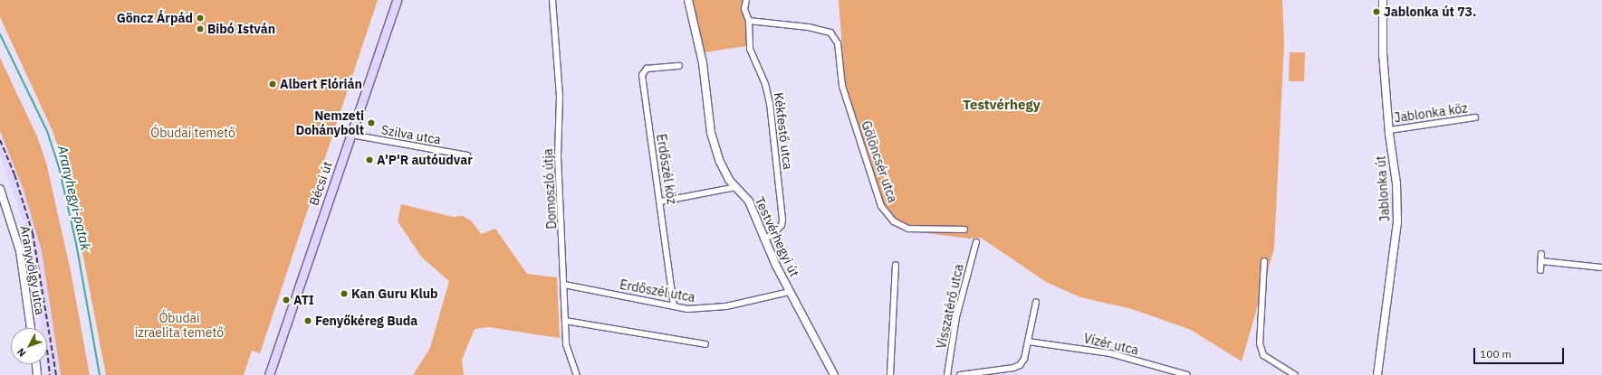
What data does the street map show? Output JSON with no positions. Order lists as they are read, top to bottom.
{
  "streets": {
    "main road": ["Bécsi út"],
    "street": [
      "Jablonka köz",
      "Kékfestő utca",
      "Szilva utca",
      "Gölöncsér utca",
      "Erdőszél köz",
      "Domoszló útja",
      "Jablonka út",
      "Testvérhegyi út",
      "Aranyvölgy utca",
      "Erdőszél utca",
      "Visszatérő utca",
      "Vízér utca"
    ]
  },
  "crossings": [
    ["Jablonka köz", "Jablonka út"],
    ["Kékfestő utca", "Gölöncsér utca"],
    ["Kékfestő utca", "Testvérhegyi út"],
    ["Szilva utca", "Bécsi út"],
    ["Erdőszél köz", "Erdőszél utca"],
    ["Domoszló útja", "Erdőszél utca"],
    ["Testvérhegyi út", "Erdőszél utca"]
  ],
  "districts": ["Testvérhegy"],
  "water": ["Aranyhegyi-patak"],
  "parks": ["Óbudai temető", "Óbudai izraelita temető"],
  "places": [
    "Jablonka út 73.",
    "Göncz Árpád",
    "Bibó István",
    "Albert Flórián",
    "Nemzeti Dohánybolt",
    "A'P'R autóudvar",
    "Kan Guru Klub",
    "ATI",
    "Fenyőkéreg Buda"
  ],
  "scale_bar": "100 m",
  "north": "bottom left"
}
